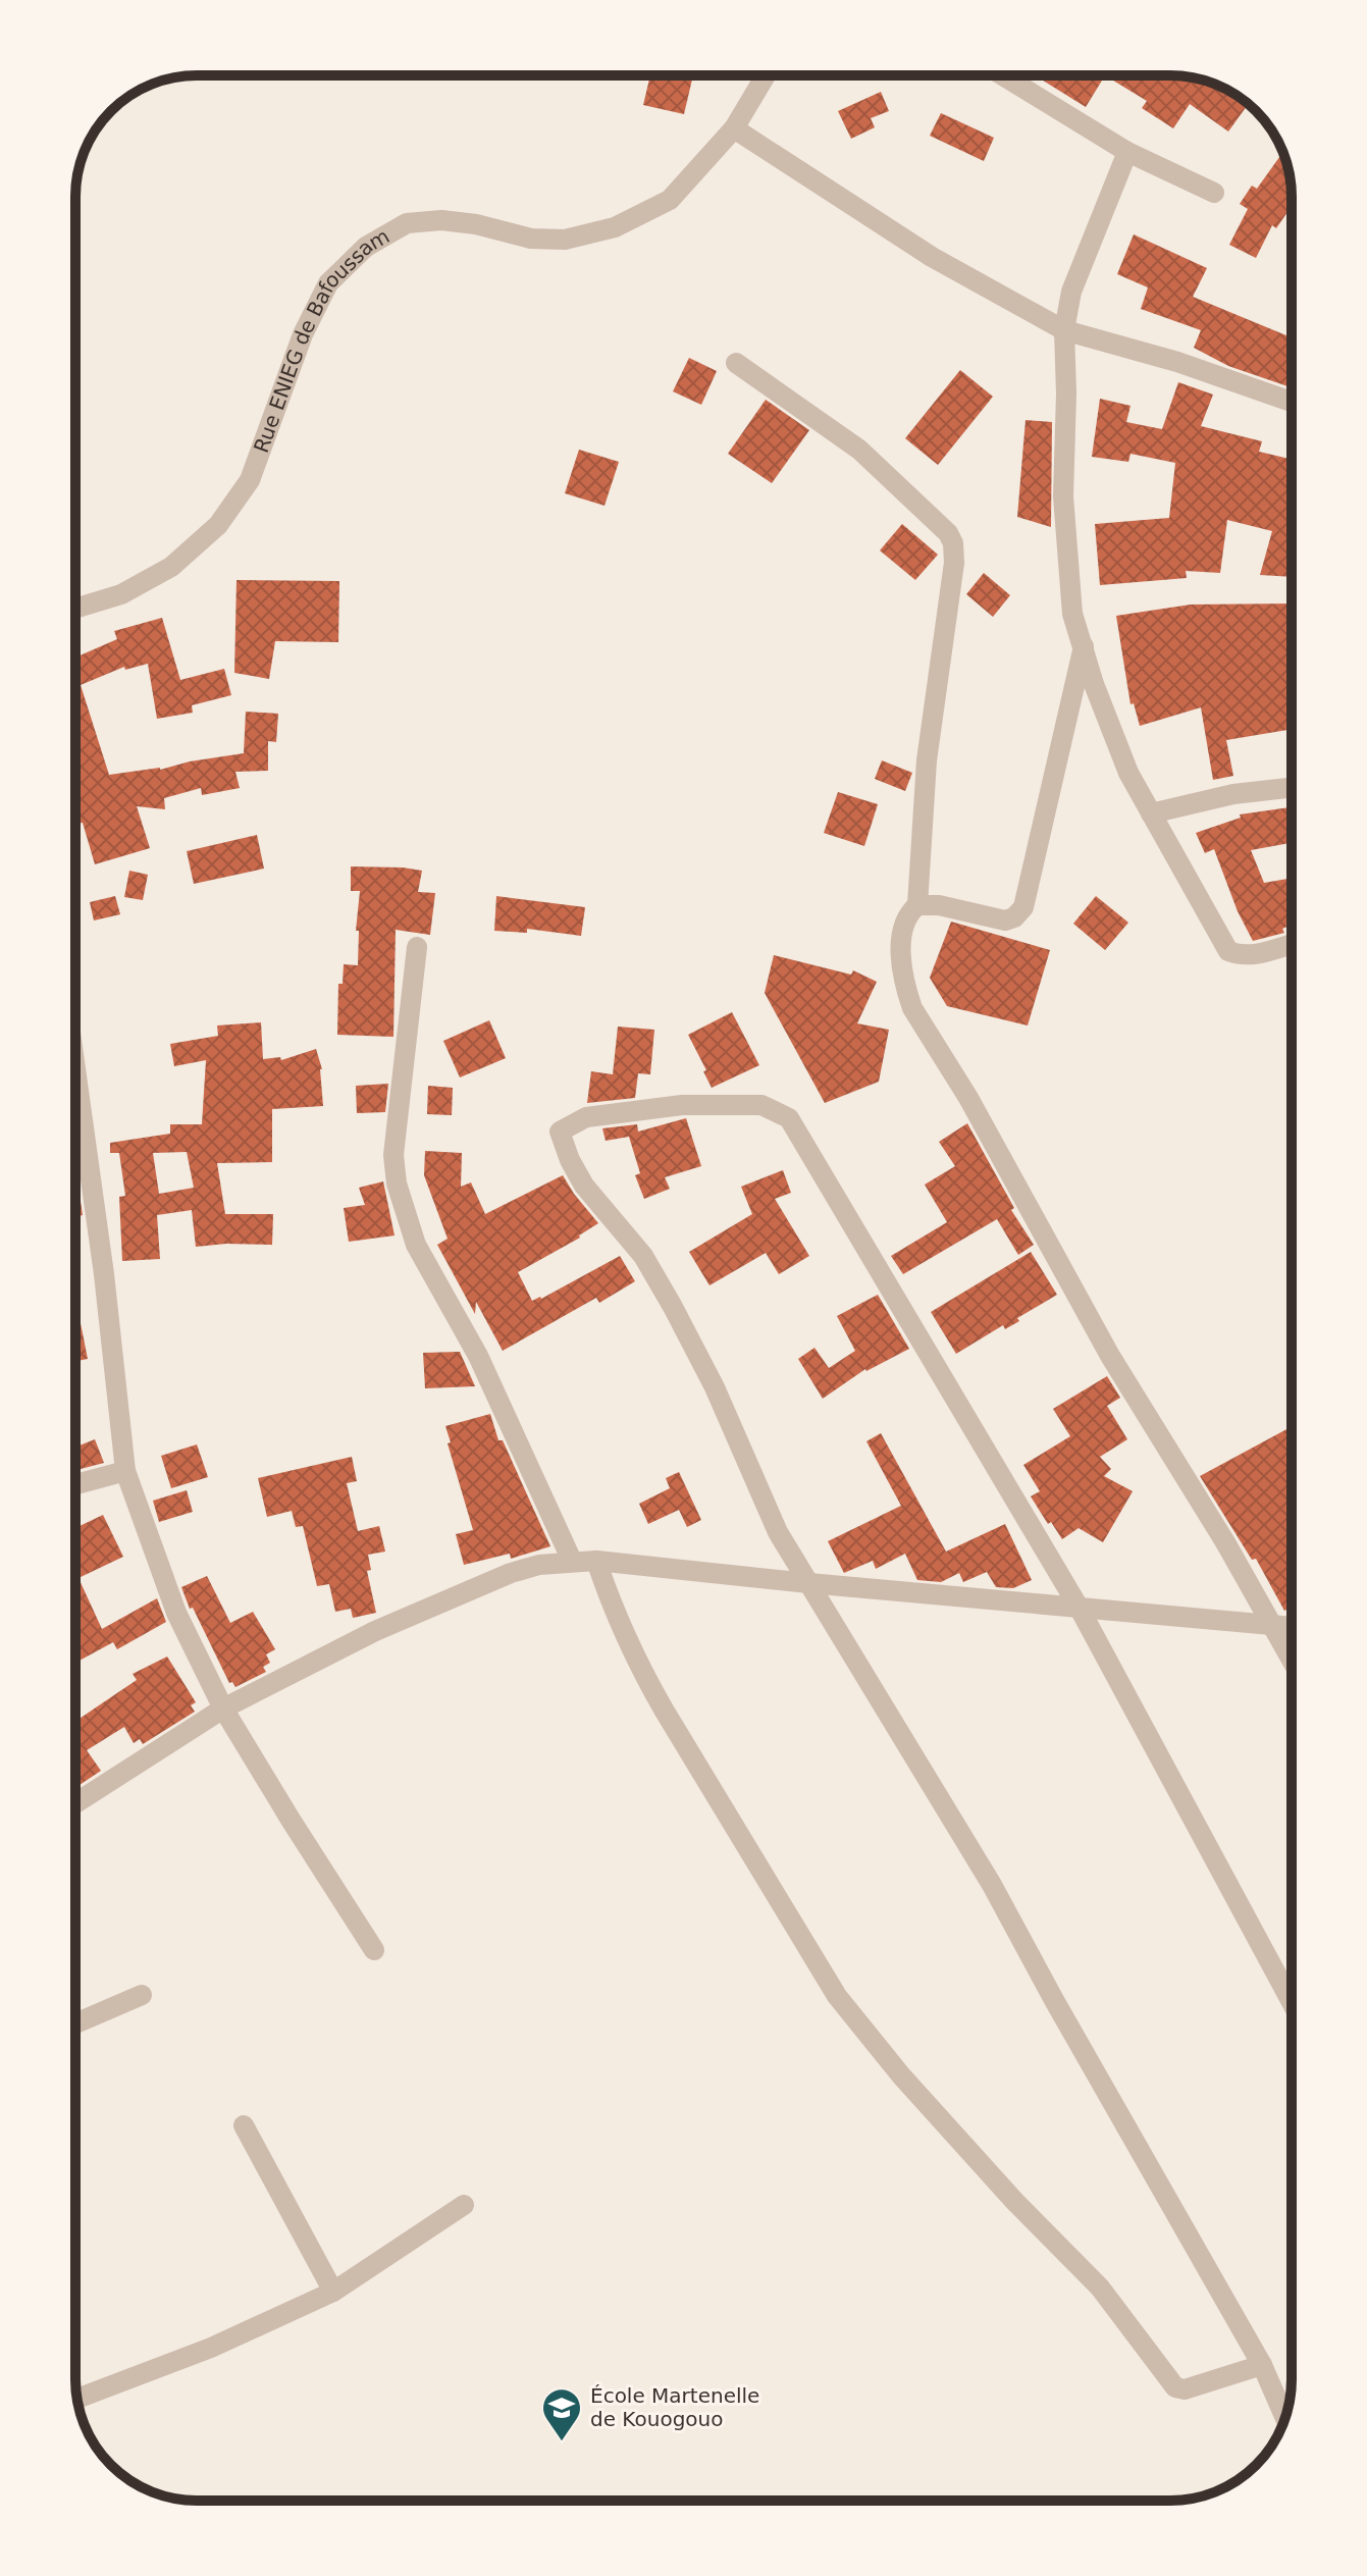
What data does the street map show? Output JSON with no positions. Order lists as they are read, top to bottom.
{
  "streets": {
    "street": ["Rue ENIEG de Bafoussam"]
  },
  "places": {
    "school or university": ["École Martenelle de Kouogouo"]
  }
}
